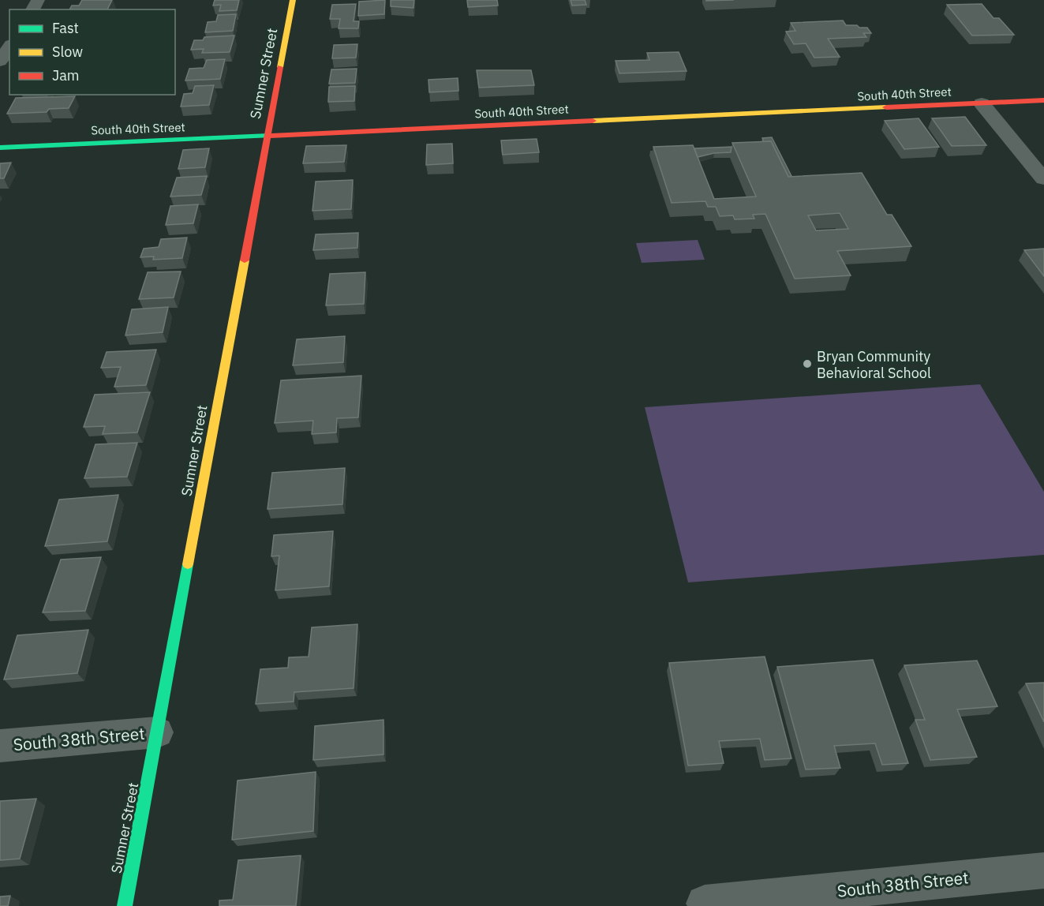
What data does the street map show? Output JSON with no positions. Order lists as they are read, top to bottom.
{
  "streets": {
    "main road": ["Sumner Street", "South 40th Street"],
    "street": ["South 38th Street"]
  },
  "crossings": [
    ["Sumner Street", "South 40th Street"],
    ["Sumner Street", "South 38th Street"]
  ],
  "places": ["Bryan Community Behavioral School"],
  "legend": ["Fast", "Slow", "Jam"]
}
